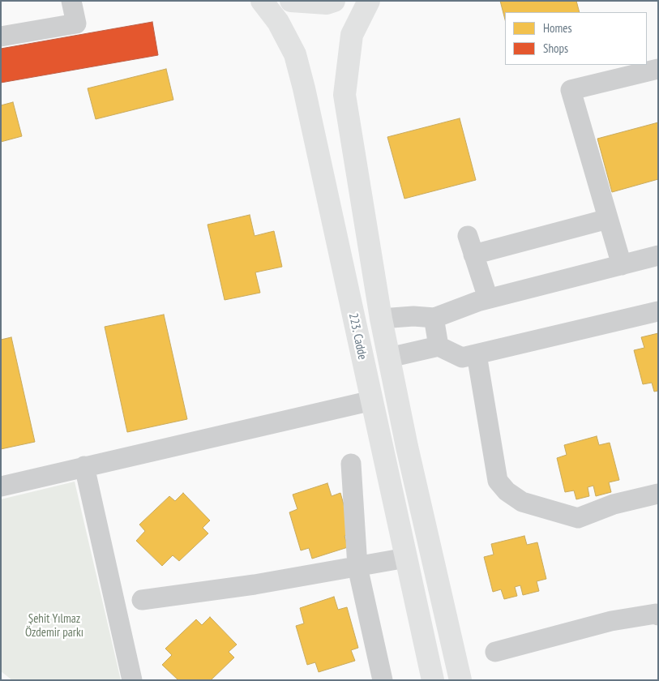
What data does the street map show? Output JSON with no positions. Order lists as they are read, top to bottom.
{
  "streets": {
    "main road": ["223. Cadde"]
  },
  "parks": ["Şehit Yılmaz Özdemir parkı"],
  "legend": ["Homes", "Shops"]
}
